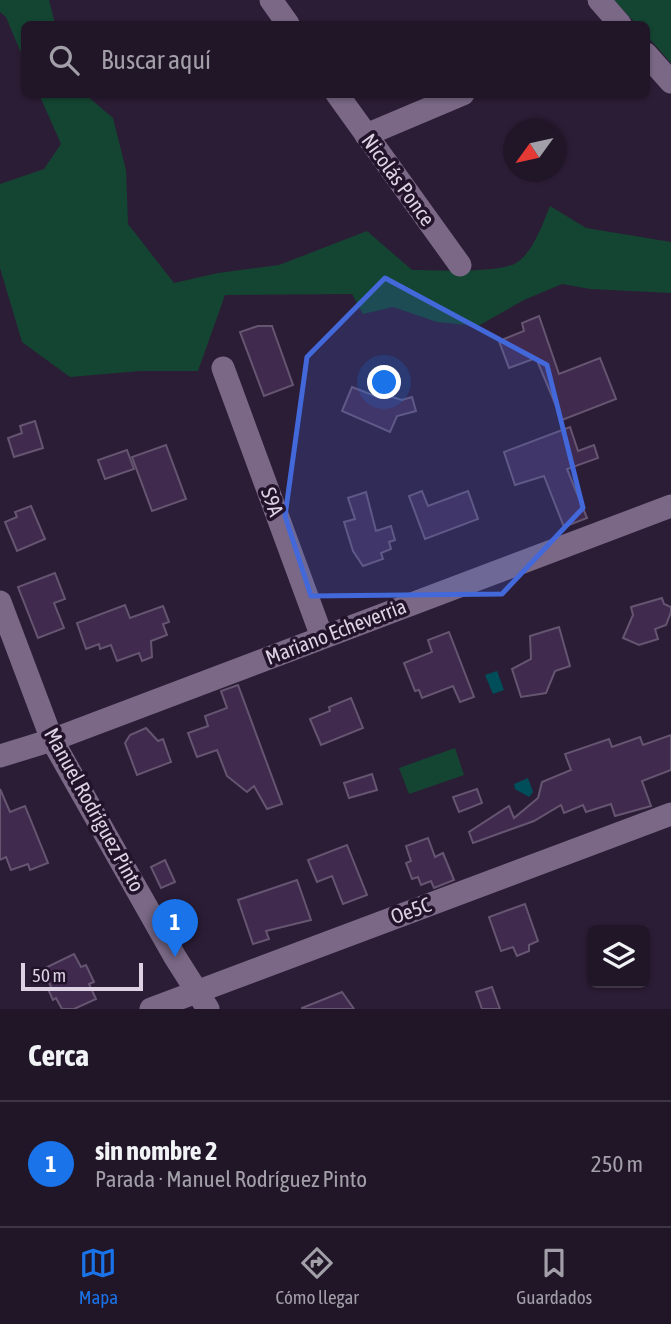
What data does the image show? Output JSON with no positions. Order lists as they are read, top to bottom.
{
  "streets": {
    "street": [
      "Nicolás Ponce",
      "S9A",
      "Mariano Echeverria",
      "Manuel Rodríguez Pinto",
      "Oe5C"
    ]
  },
  "crossings": [
    ["S9A", "Mariano Echeverria"],
    ["Mariano Echeverria", "Manuel Rodríguez Pinto"],
    ["Manuel Rodríguez Pinto", "Oe5C"]
  ],
  "scale_bar": "50 m",
  "north": "bottom left",
  "page": {
    "search": "Buscar aquí",
    "pins": "1",
    "scale": "50 m",
    "heading": "Cerca",
    "list": [
      {
        "mark": "1",
        "name": "sin nombre 2",
        "note": "Parada · Manuel Rodríguez Pinto",
        "value": "250 m"
      }
    ],
    "nav": ["Mapa", "Cómo llegar", "Guardados"]
  }
}
